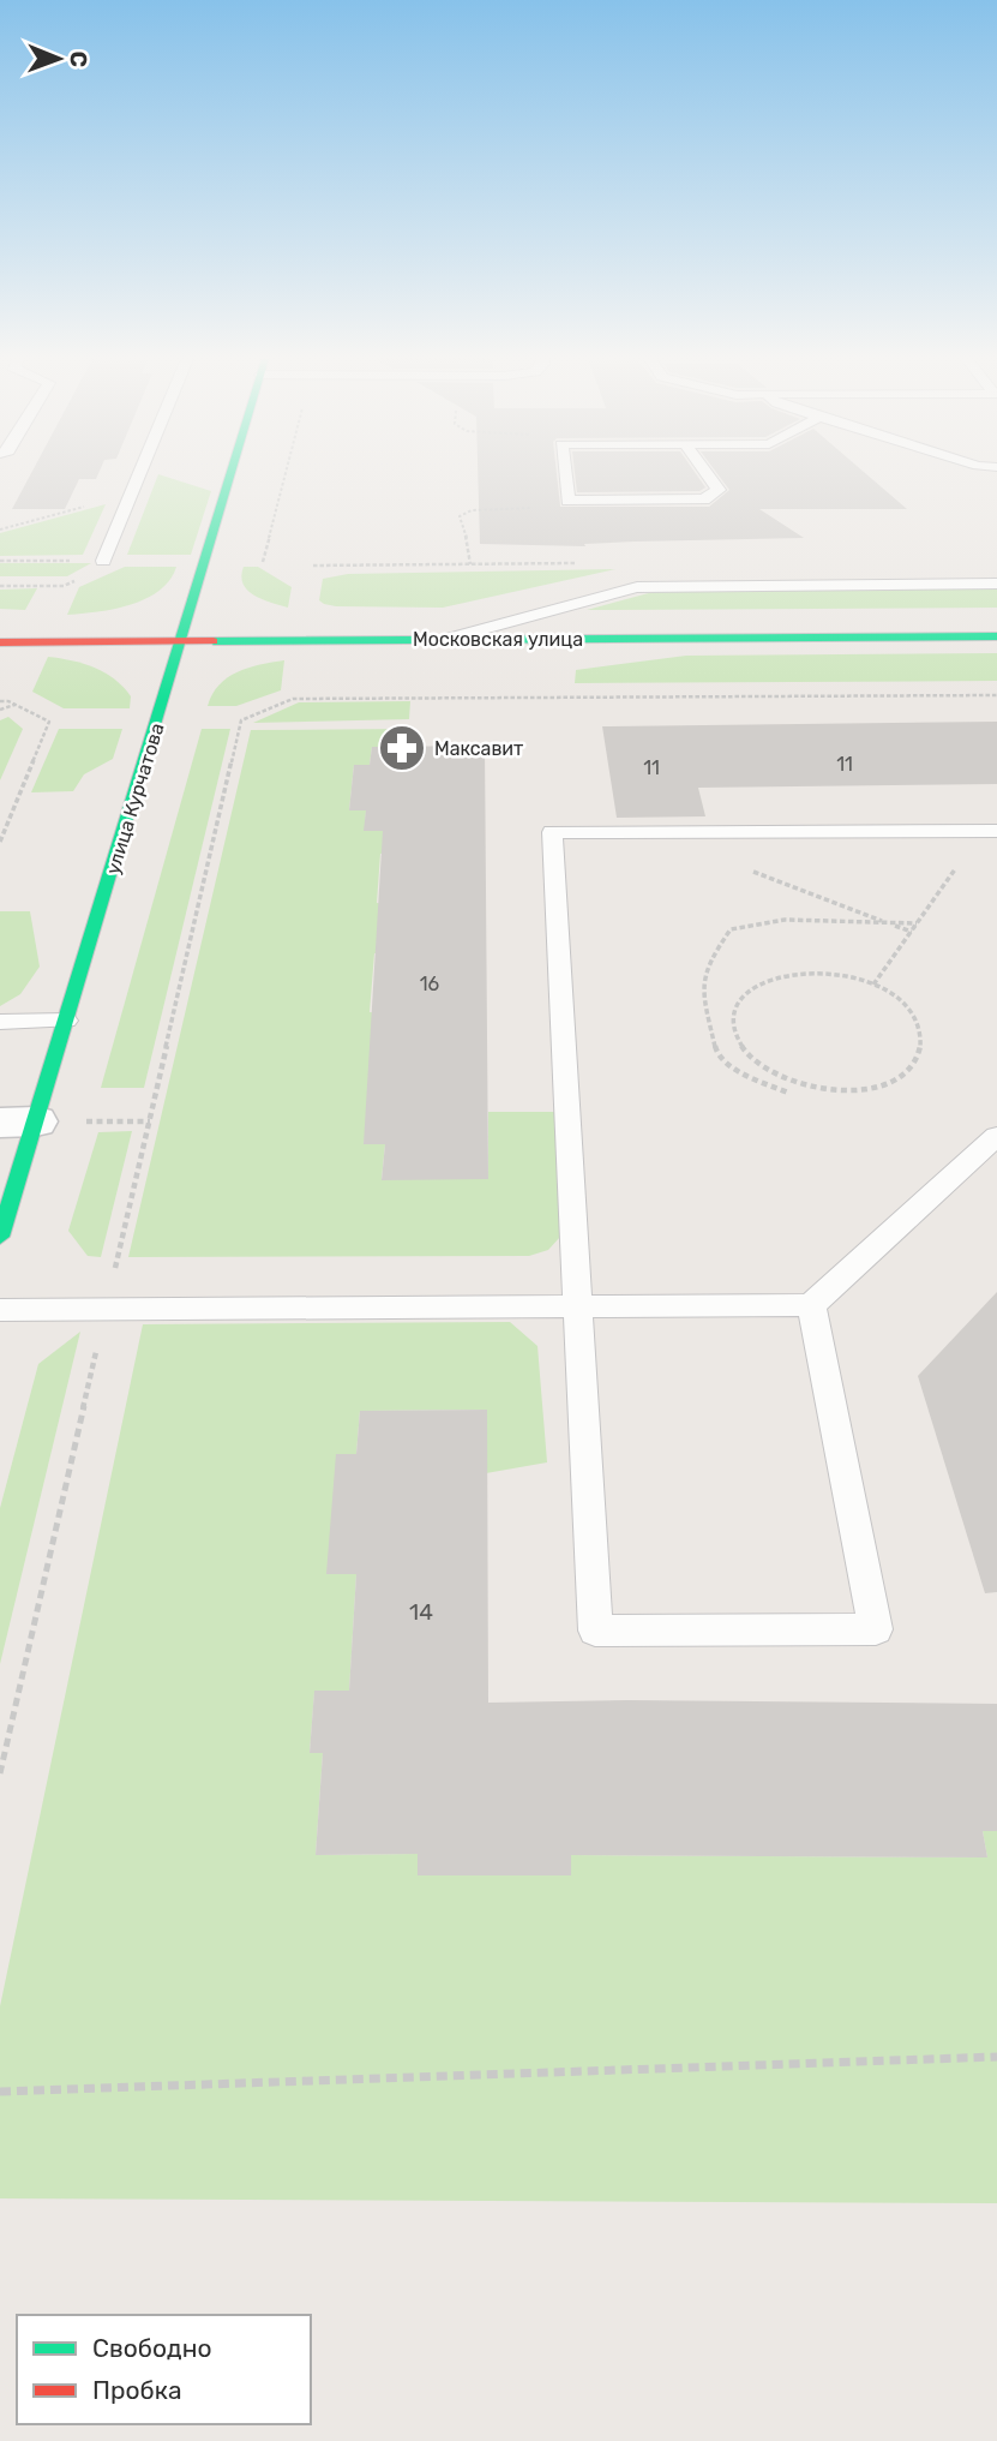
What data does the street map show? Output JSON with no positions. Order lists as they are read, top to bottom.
{
  "streets": {
    "street": ["Московская улица", "улица Курчатова"]
  },
  "crossings": [
    ["Московская улица", "улица Курчатова"]
  ],
  "places": {
    "pharmacy": ["Максавит"]
  },
  "house_numbers": [
    "11",
    "11",
    "16",
    "14"
  ],
  "legend": ["Свободно", "Пробка"],
  "north": "right"
}
